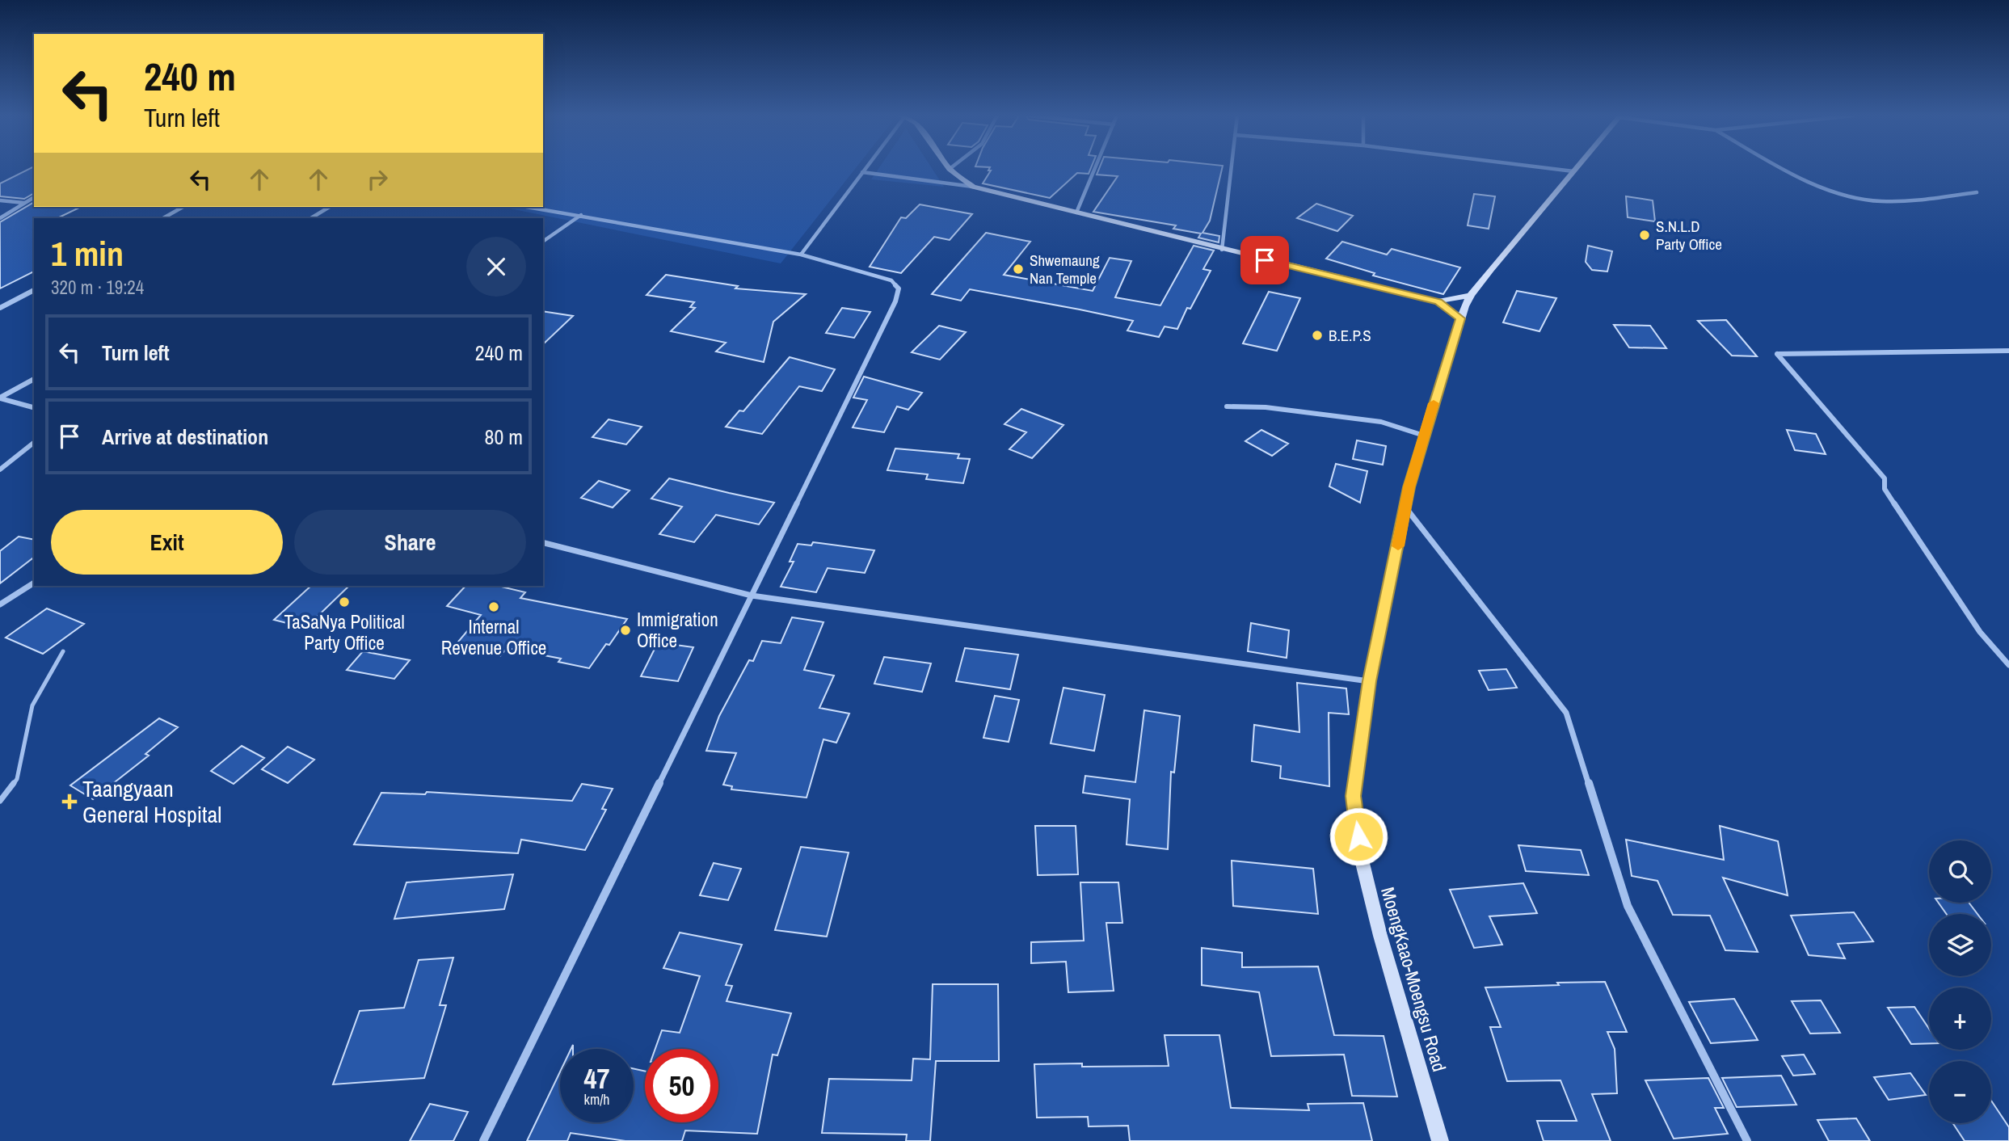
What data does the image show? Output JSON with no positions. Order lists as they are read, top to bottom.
{
  "streets": {
    "main road": ["MoengKaao-Moengsu Road"]
  },
  "places": {
    "other": [
      "S.N.L.D Party Office",
      "Shwemaung Nan Temple",
      "B.E.P.S",
      "TaSaNya Political Party Office",
      "Internal Revenue Office",
      "Immigration Office"
    ],
    "health": ["Taangyaan General Hospital"]
  },
  "page": {
    "turn": ["240 m", "Turn left"],
    "heading": ["1 min", "320 m · 19:24"],
    "list": [
      {
        "name": "Turn left",
        "value": "240 m"
      },
      {
        "name": "Arrive at destination",
        "value": "80 m"
      }
    ],
    "buttons": ["Exit", "Share"],
    "map_buttons": ["+", "−"],
    "speed": "47 km/h",
    "limit": "50"
  }
}
